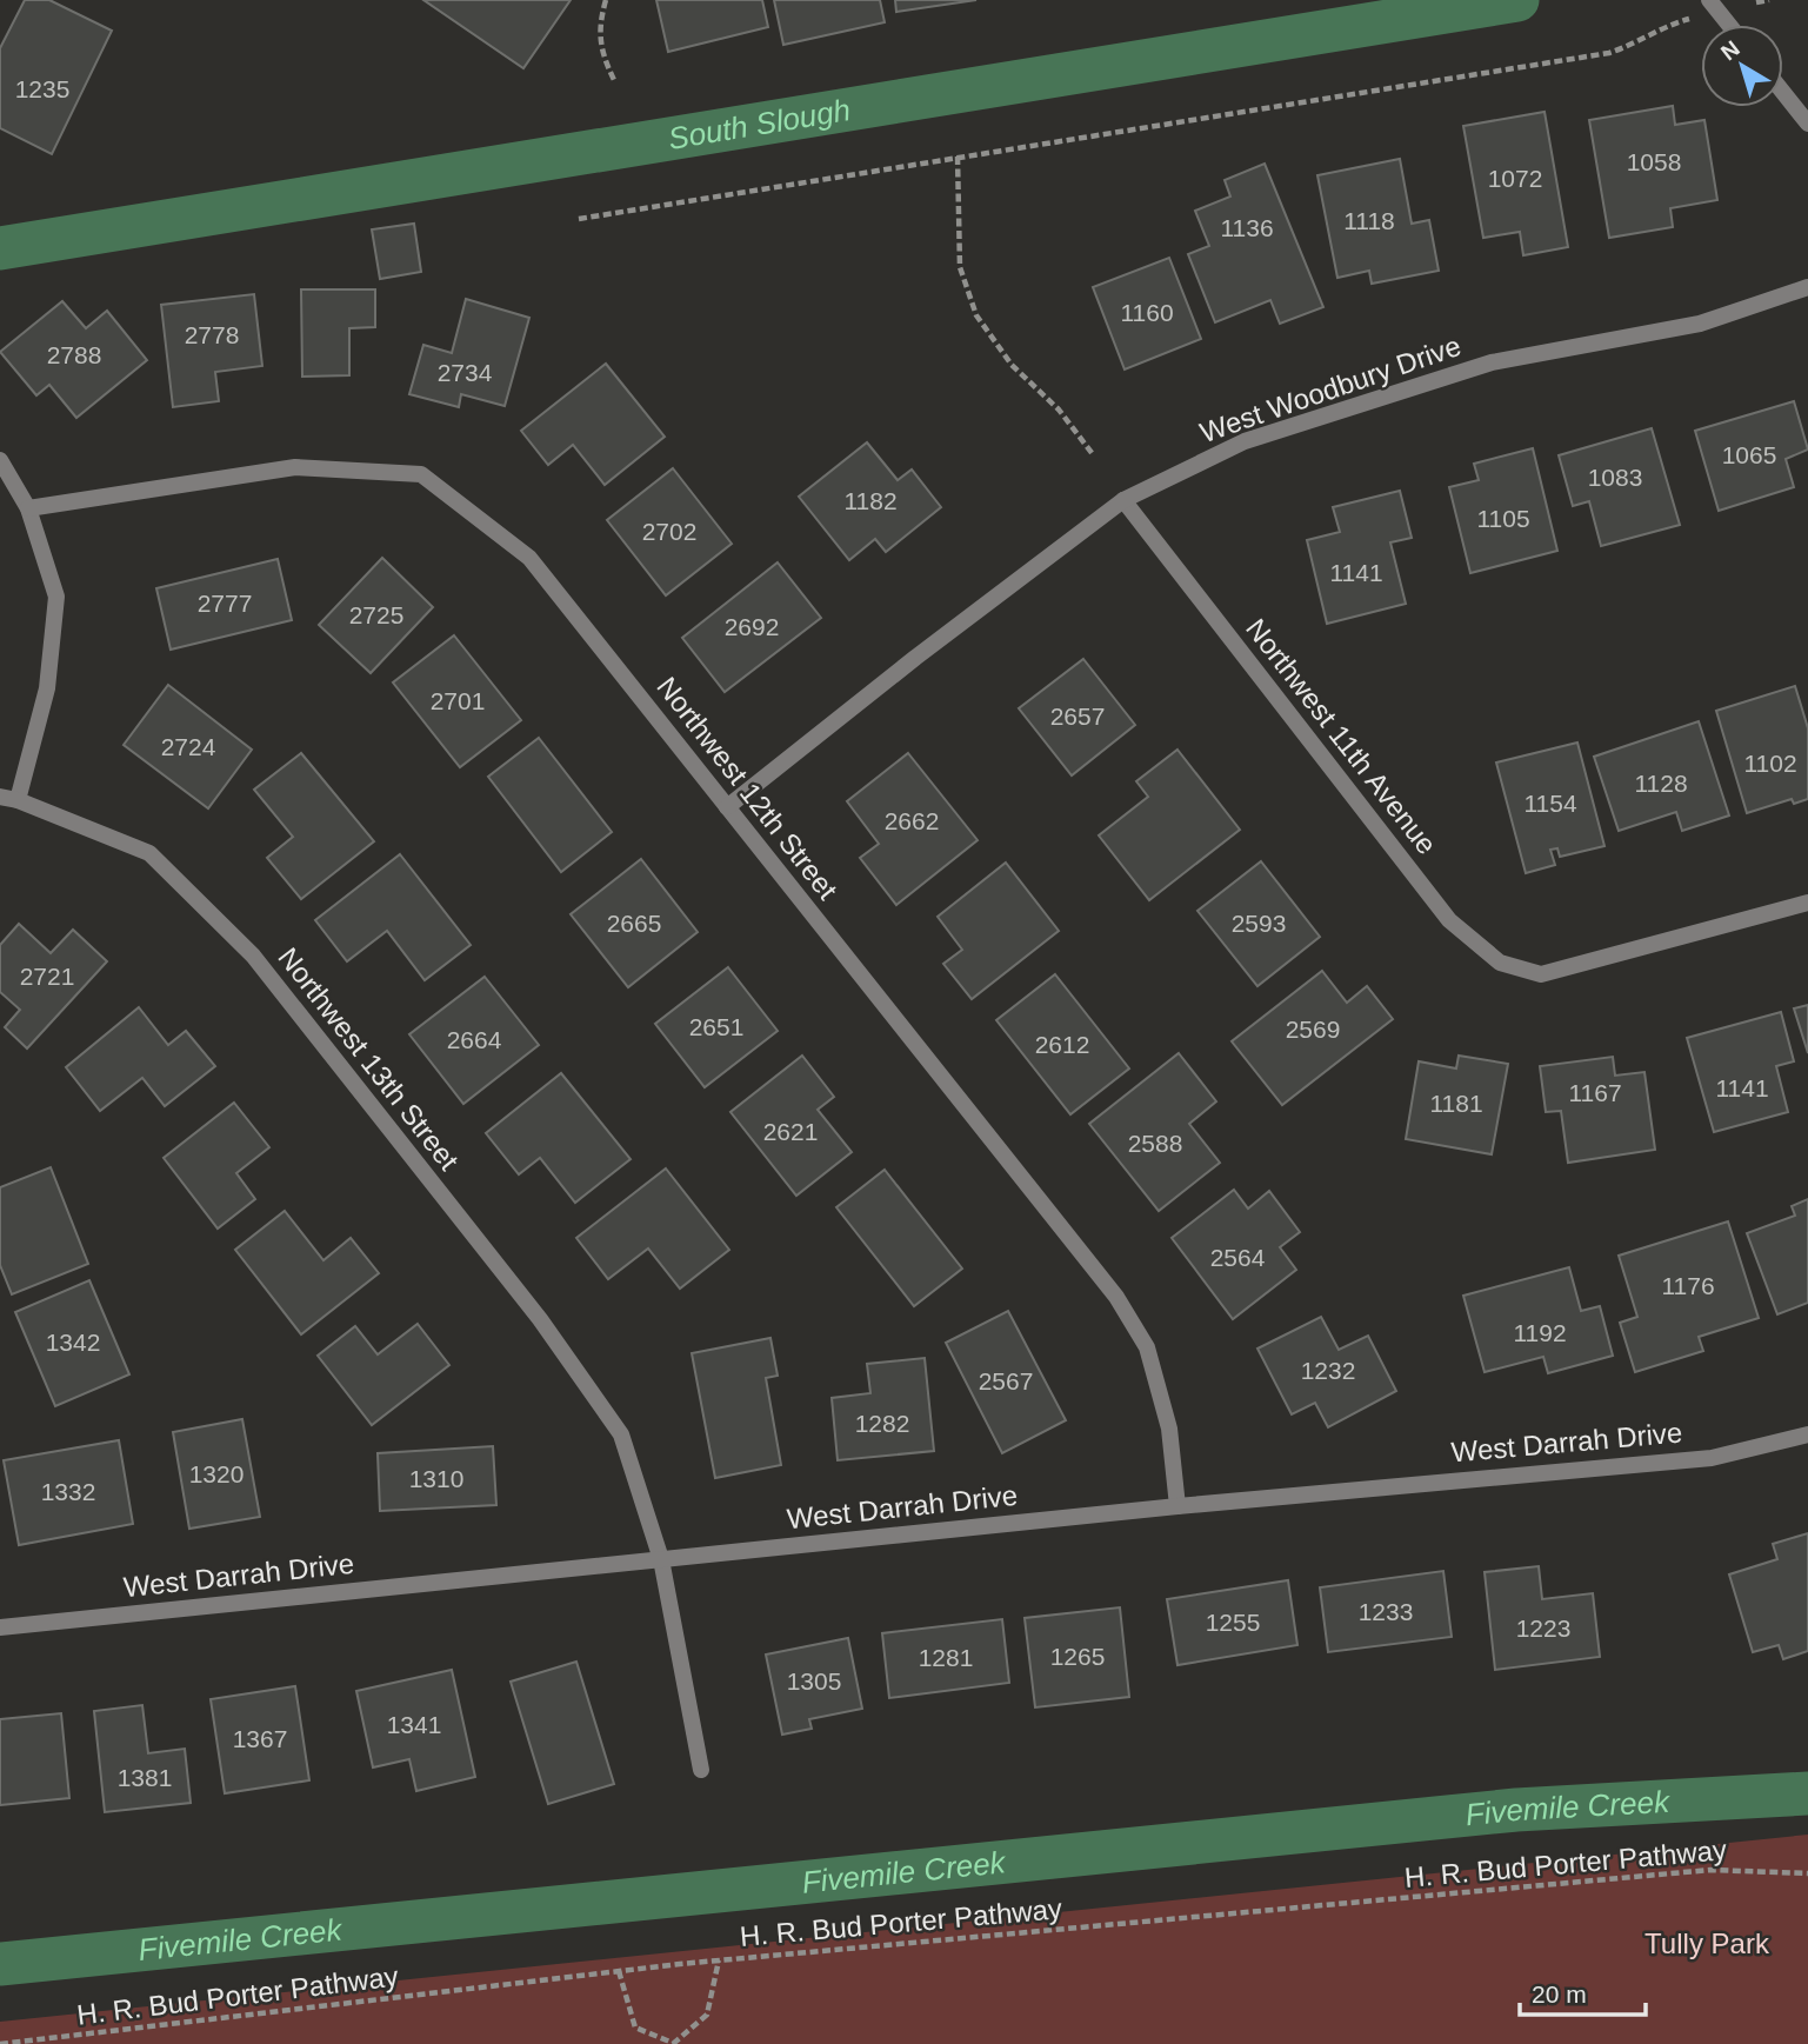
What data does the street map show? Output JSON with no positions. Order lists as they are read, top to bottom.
{
  "streets": {
    "street": [
      "West Woodbury Drive",
      "Northwest 11th Avenue",
      "Northwest 12th Street",
      "Northwest 13th Street",
      "West Darrah Drive"
    ],
    "path": ["H. R. Bud Porter Pathway"]
  },
  "crossings": [
    ["West Woodbury Drive", "Northwest 11th Avenue"],
    ["West Woodbury Drive", "Northwest 12th Street"],
    ["Northwest 12th Street", "Northwest 13th Street"],
    ["Northwest 12th Street", "West Darrah Drive"],
    ["Northwest 13th Street", "West Darrah Drive"]
  ],
  "water": ["South Slough", "Fivemile Creek"],
  "parks": ["Tully Park"],
  "house_numbers": [
    "1235",
    "1058",
    "1072",
    "1118",
    "1136",
    "1160",
    "2778",
    "2788",
    "2734",
    "1065",
    "1083",
    "1182",
    "1105",
    "2702",
    "1141",
    "2777",
    "2725",
    "2692",
    "2701",
    "2657",
    "2724",
    "1102",
    "1128",
    "1154",
    "2662",
    "2665",
    "2593",
    "2721",
    "2651",
    "2569",
    "2664",
    "2612",
    "1141",
    "1167",
    "1181",
    "2621",
    "2588",
    "2564",
    "1176",
    "1192",
    "1342",
    "1232",
    "2567",
    "1282",
    "1320",
    "1310",
    "1332",
    "1233",
    "1255",
    "1223",
    "1265",
    "1281",
    "1305",
    "1341",
    "1367",
    "1381"
  ],
  "scale_bar": "20 m",
  "north": "top left"
}
